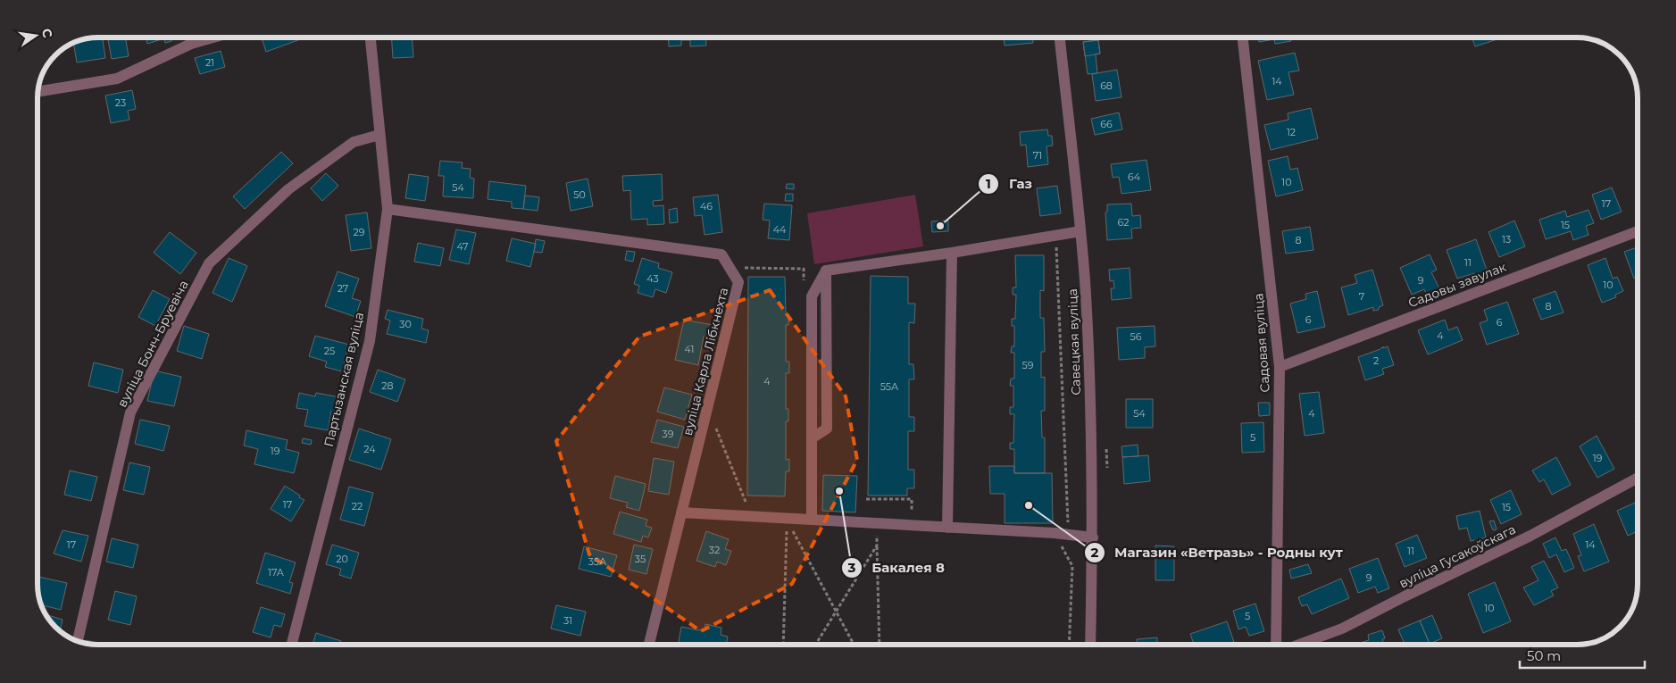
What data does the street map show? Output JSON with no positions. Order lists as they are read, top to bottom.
{
  "streets": {
    "street": [
      "Садовы завулак",
      "Савецкая вуліца",
      "Садовая вуліца",
      "вуліца Бонч-Бруевіча",
      "вуліца Карла Лібкнехта",
      "Партызанская вуліца",
      "вуліца Гусакоўскага"
    ]
  },
  "crossings": [
    ["Садовы завулак", "Садовая вуліца"],
    ["вуліца Бонч-Бруевіча", "Партызанская вуліца"],
    ["вуліца Карла Лібкнехта", "Партызанская вуліца"]
  ],
  "places": ["Газ", "Бакалея 8", "Магазин «Ветразь» - Родны кут"],
  "house_numbers": [
    "21",
    "14",
    "68",
    "23",
    "66",
    "12",
    "71",
    "64",
    "10",
    "54",
    "50",
    "17",
    "46",
    "62",
    "15",
    "44",
    "29",
    "13",
    "8",
    "47",
    "11",
    "43",
    "9",
    "10",
    "27",
    "7",
    "8",
    "6",
    "6",
    "30",
    "4",
    "56",
    "41",
    "25",
    "2",
    "59",
    "4",
    "28",
    "55А",
    "54",
    "4",
    "39",
    "5",
    "24",
    "19",
    "19",
    "17",
    "22",
    "15",
    "17",
    "14",
    "32",
    "11",
    "20",
    "35",
    "35А",
    "17А",
    "9",
    "10",
    "5",
    "31"
  ],
  "scale_bar": "50 m",
  "north": "right"
}
